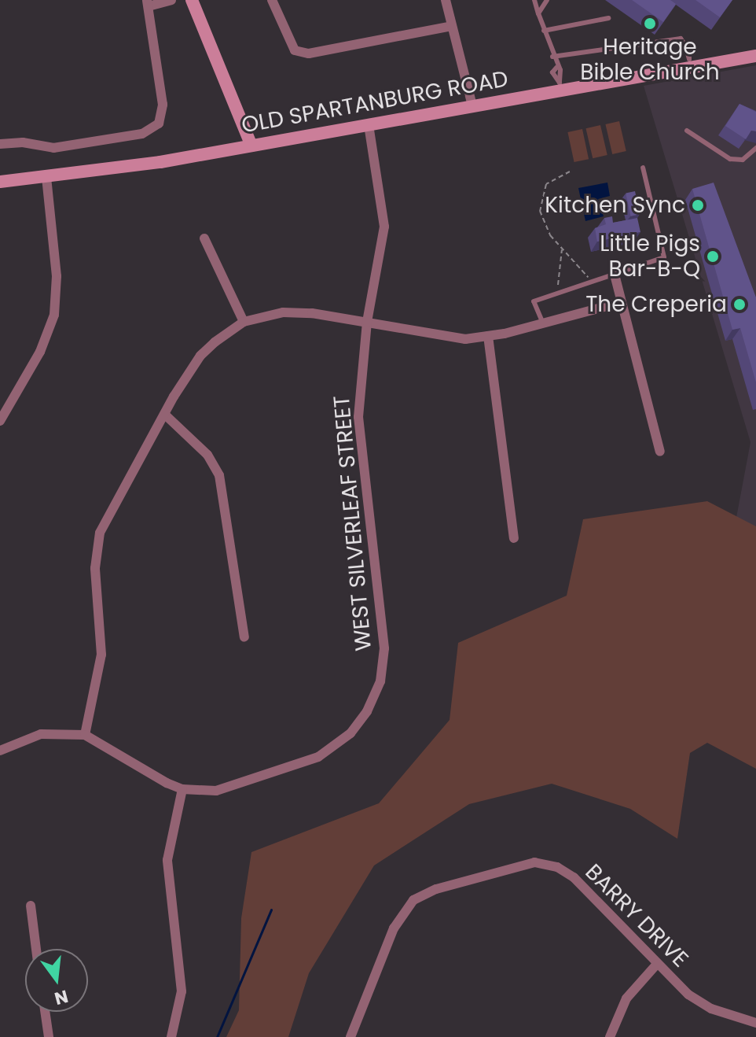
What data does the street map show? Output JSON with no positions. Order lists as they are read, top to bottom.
{
  "streets": {
    "street": ["OLD SPARTANBURG ROAD", "WEST SILVERLEAF STREET", "BARRY DRIVE"]
  },
  "crossings": [
    ["OLD SPARTANBURG ROAD", "WEST SILVERLEAF STREET"]
  ],
  "places": [
    "Heritage Bible Church",
    "Kitchen Sync",
    "Little Pigs Bar-B-Q",
    "The Creperia"
  ],
  "north": "bottom"
}
